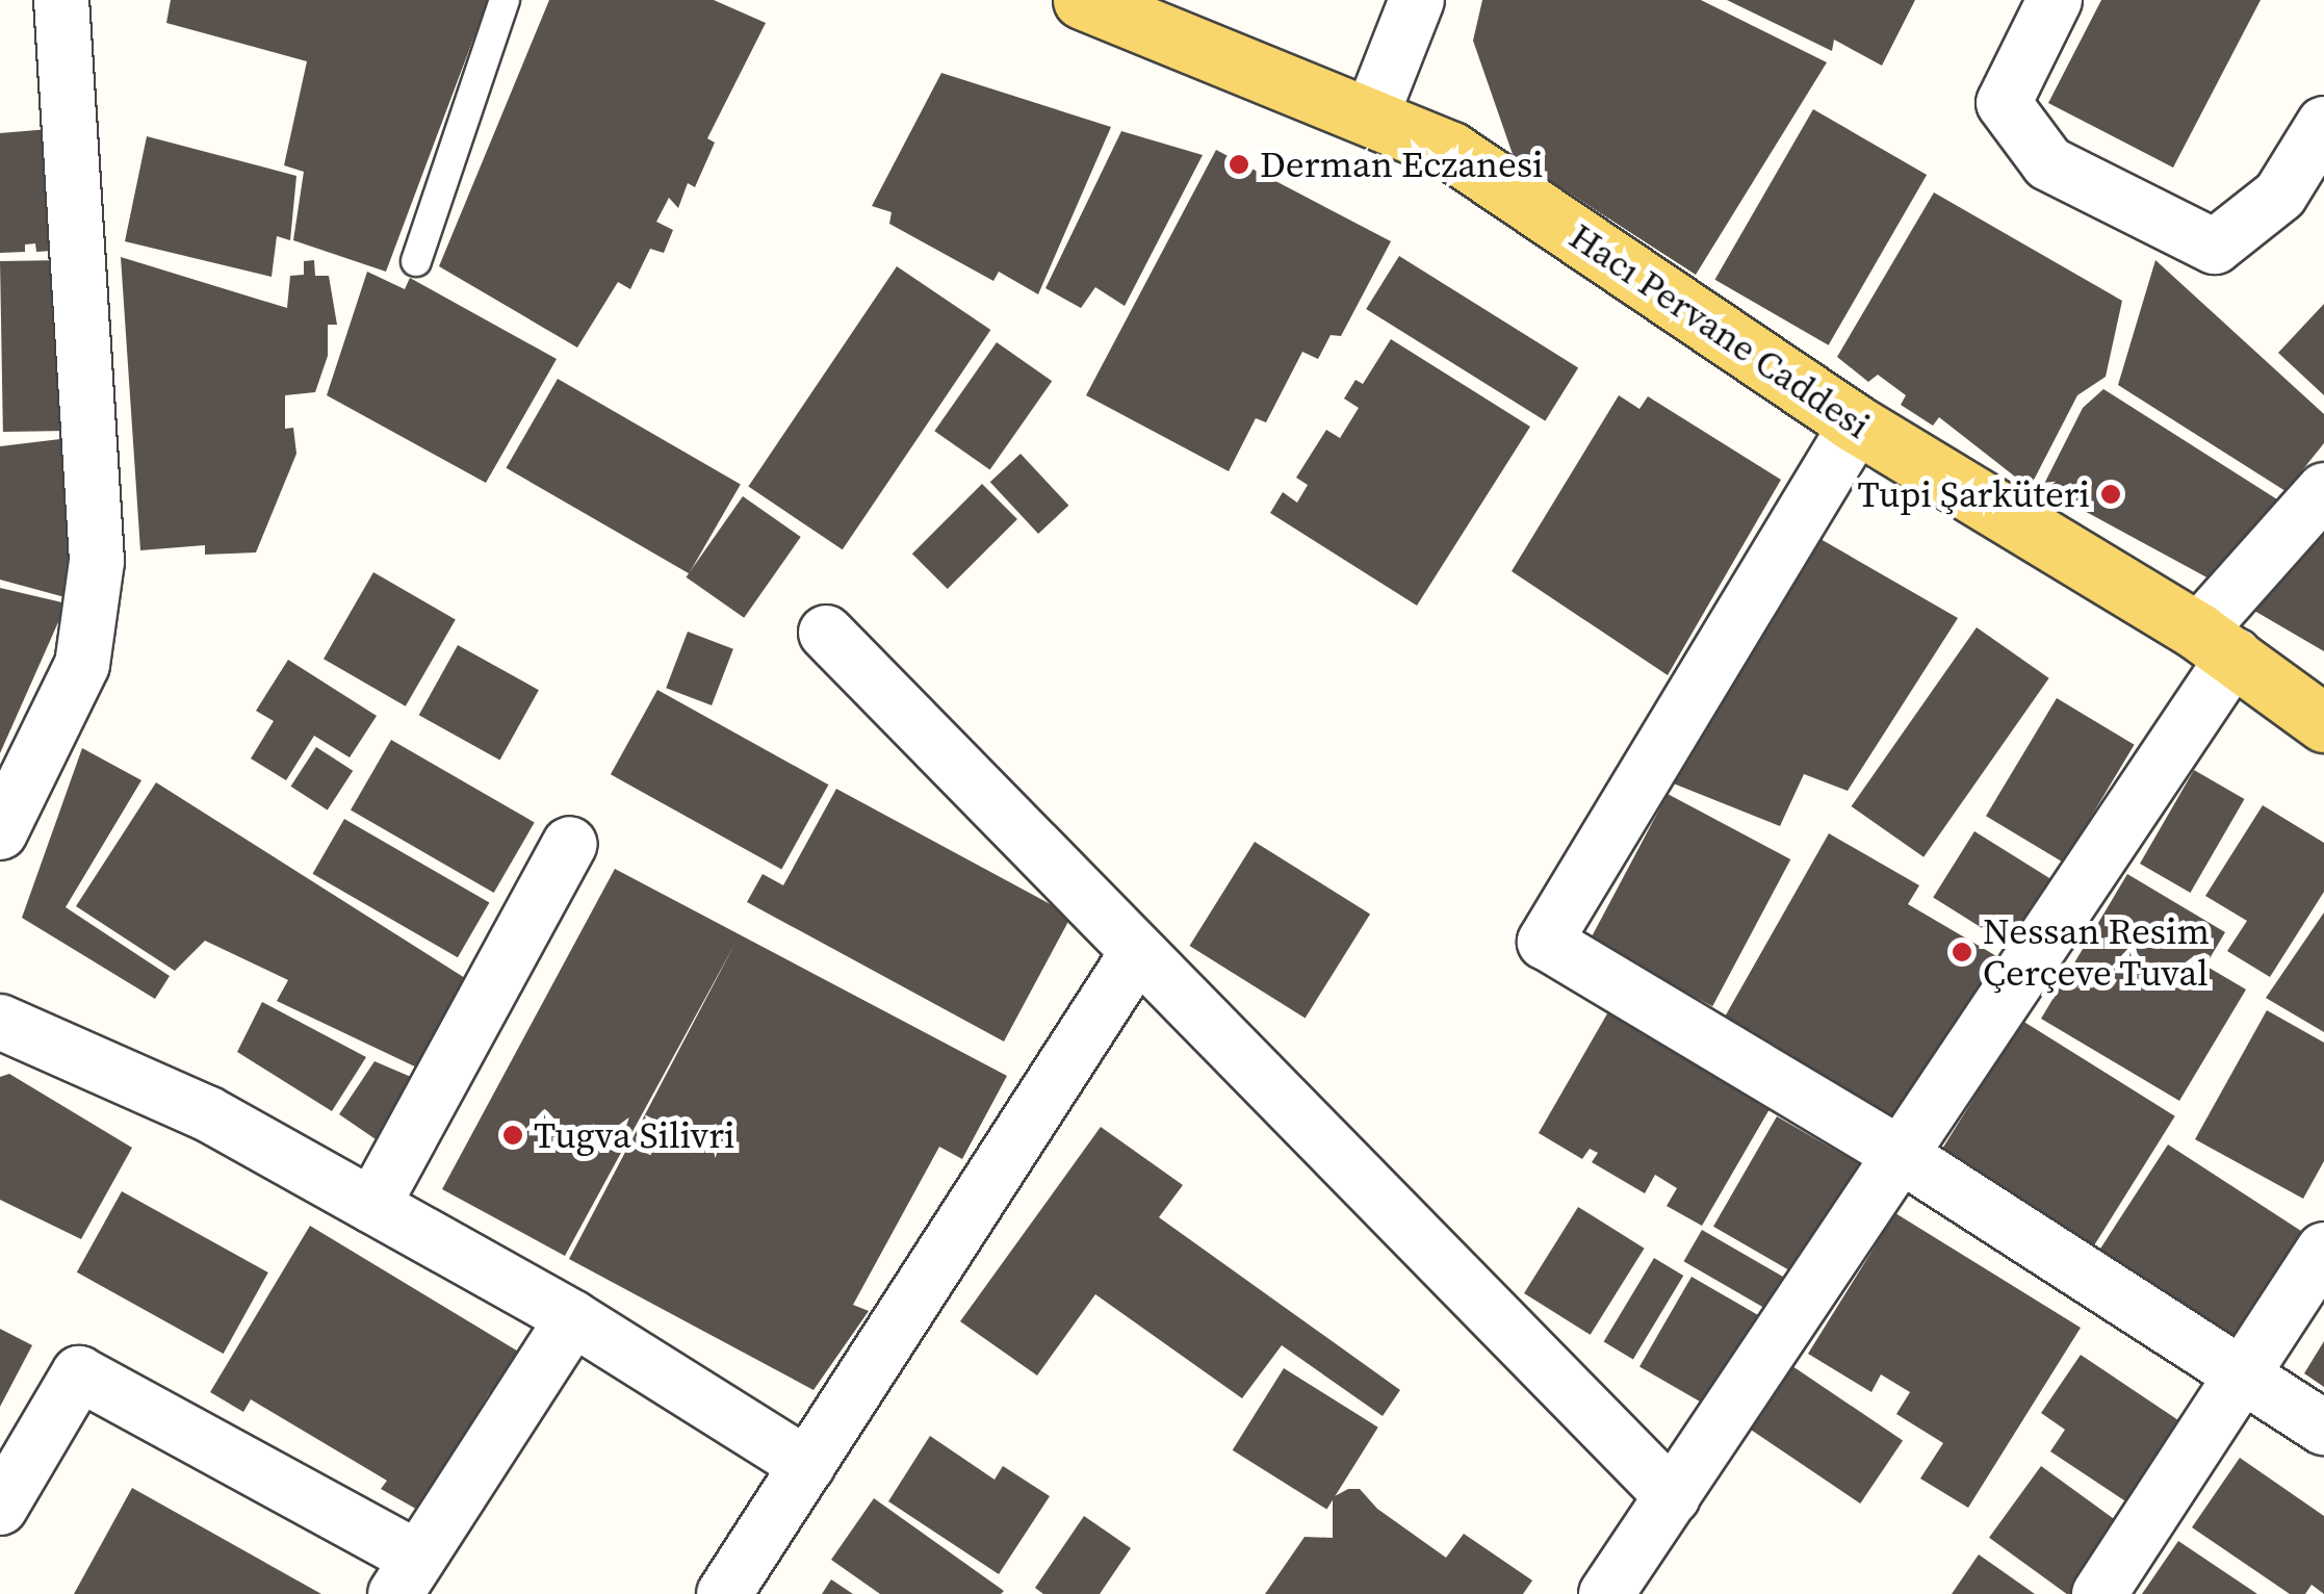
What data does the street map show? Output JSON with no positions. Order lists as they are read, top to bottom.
{
  "streets": {
    "main road": ["Hacı Pervane Caddesi"]
  },
  "places": [
    "Derman Eczanesi",
    "Tupi Şarküteri",
    "Nessan Resim Çerçeve Tuval",
    "Tugva Silivri"
  ]
}
